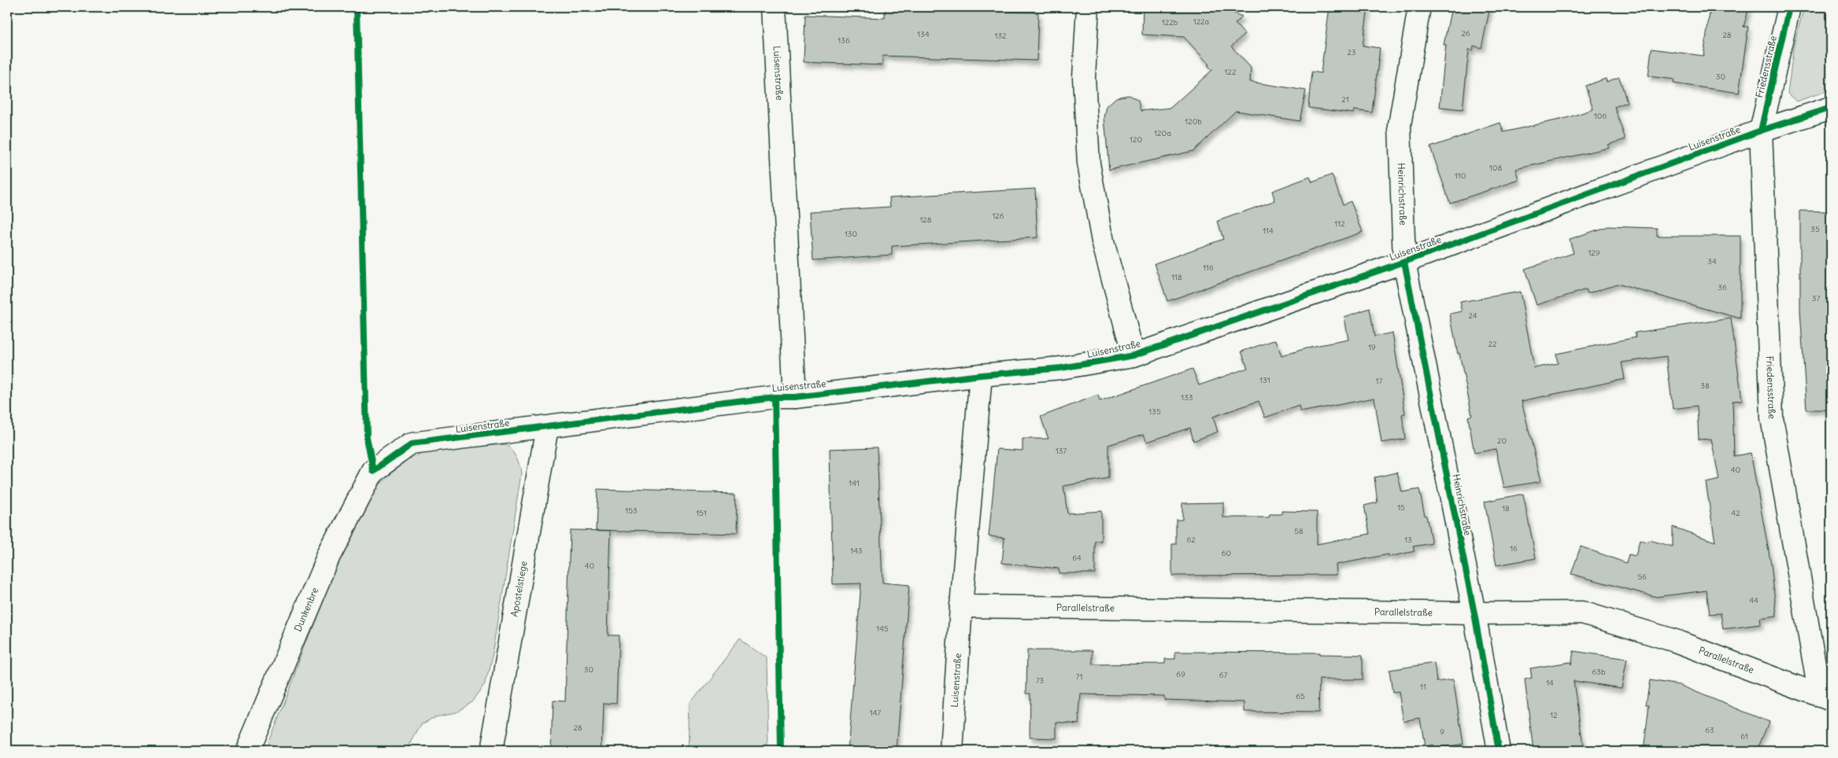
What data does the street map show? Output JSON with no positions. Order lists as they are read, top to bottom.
{
  "streets": {
    "street": [
      "Friedensstraße",
      "Luisenstraße",
      "Heinrichstraße",
      "Apostelstiege",
      "Parallelstraße",
      "Dunkenbre"
    ]
  },
  "crossings": [
    ["Friedensstraße", "Luisenstraße"],
    ["Friedensstraße", "Parallelstraße"],
    ["Luisenstraße", "Heinrichstraße"],
    ["Luisenstraße", "Apostelstiege"],
    ["Luisenstraße", "Parallelstraße"],
    ["Luisenstraße", "Dunkenbre"],
    ["Heinrichstraße", "Parallelstraße"]
  ],
  "house_numbers": [
    "122a",
    "122b",
    "26",
    "134",
    "28",
    "132",
    "136",
    "23",
    "122",
    "30",
    "21",
    "106",
    "120b",
    "120a",
    "120",
    "108",
    "110",
    "126",
    "128",
    "112",
    "35",
    "114",
    "130",
    "129",
    "34",
    "116",
    "118",
    "36",
    "37",
    "24",
    "22",
    "19",
    "131",
    "17",
    "38",
    "133",
    "135",
    "20",
    "137",
    "40",
    "141",
    "15",
    "18",
    "153",
    "151",
    "42",
    "58",
    "62",
    "13",
    "16",
    "143",
    "60",
    "64",
    "40",
    "56",
    "44",
    "145",
    "30",
    "63b",
    "69",
    "67",
    "71",
    "73",
    "14",
    "11",
    "65",
    "147",
    "12",
    "28",
    "63",
    "9",
    "61"
  ]
}
